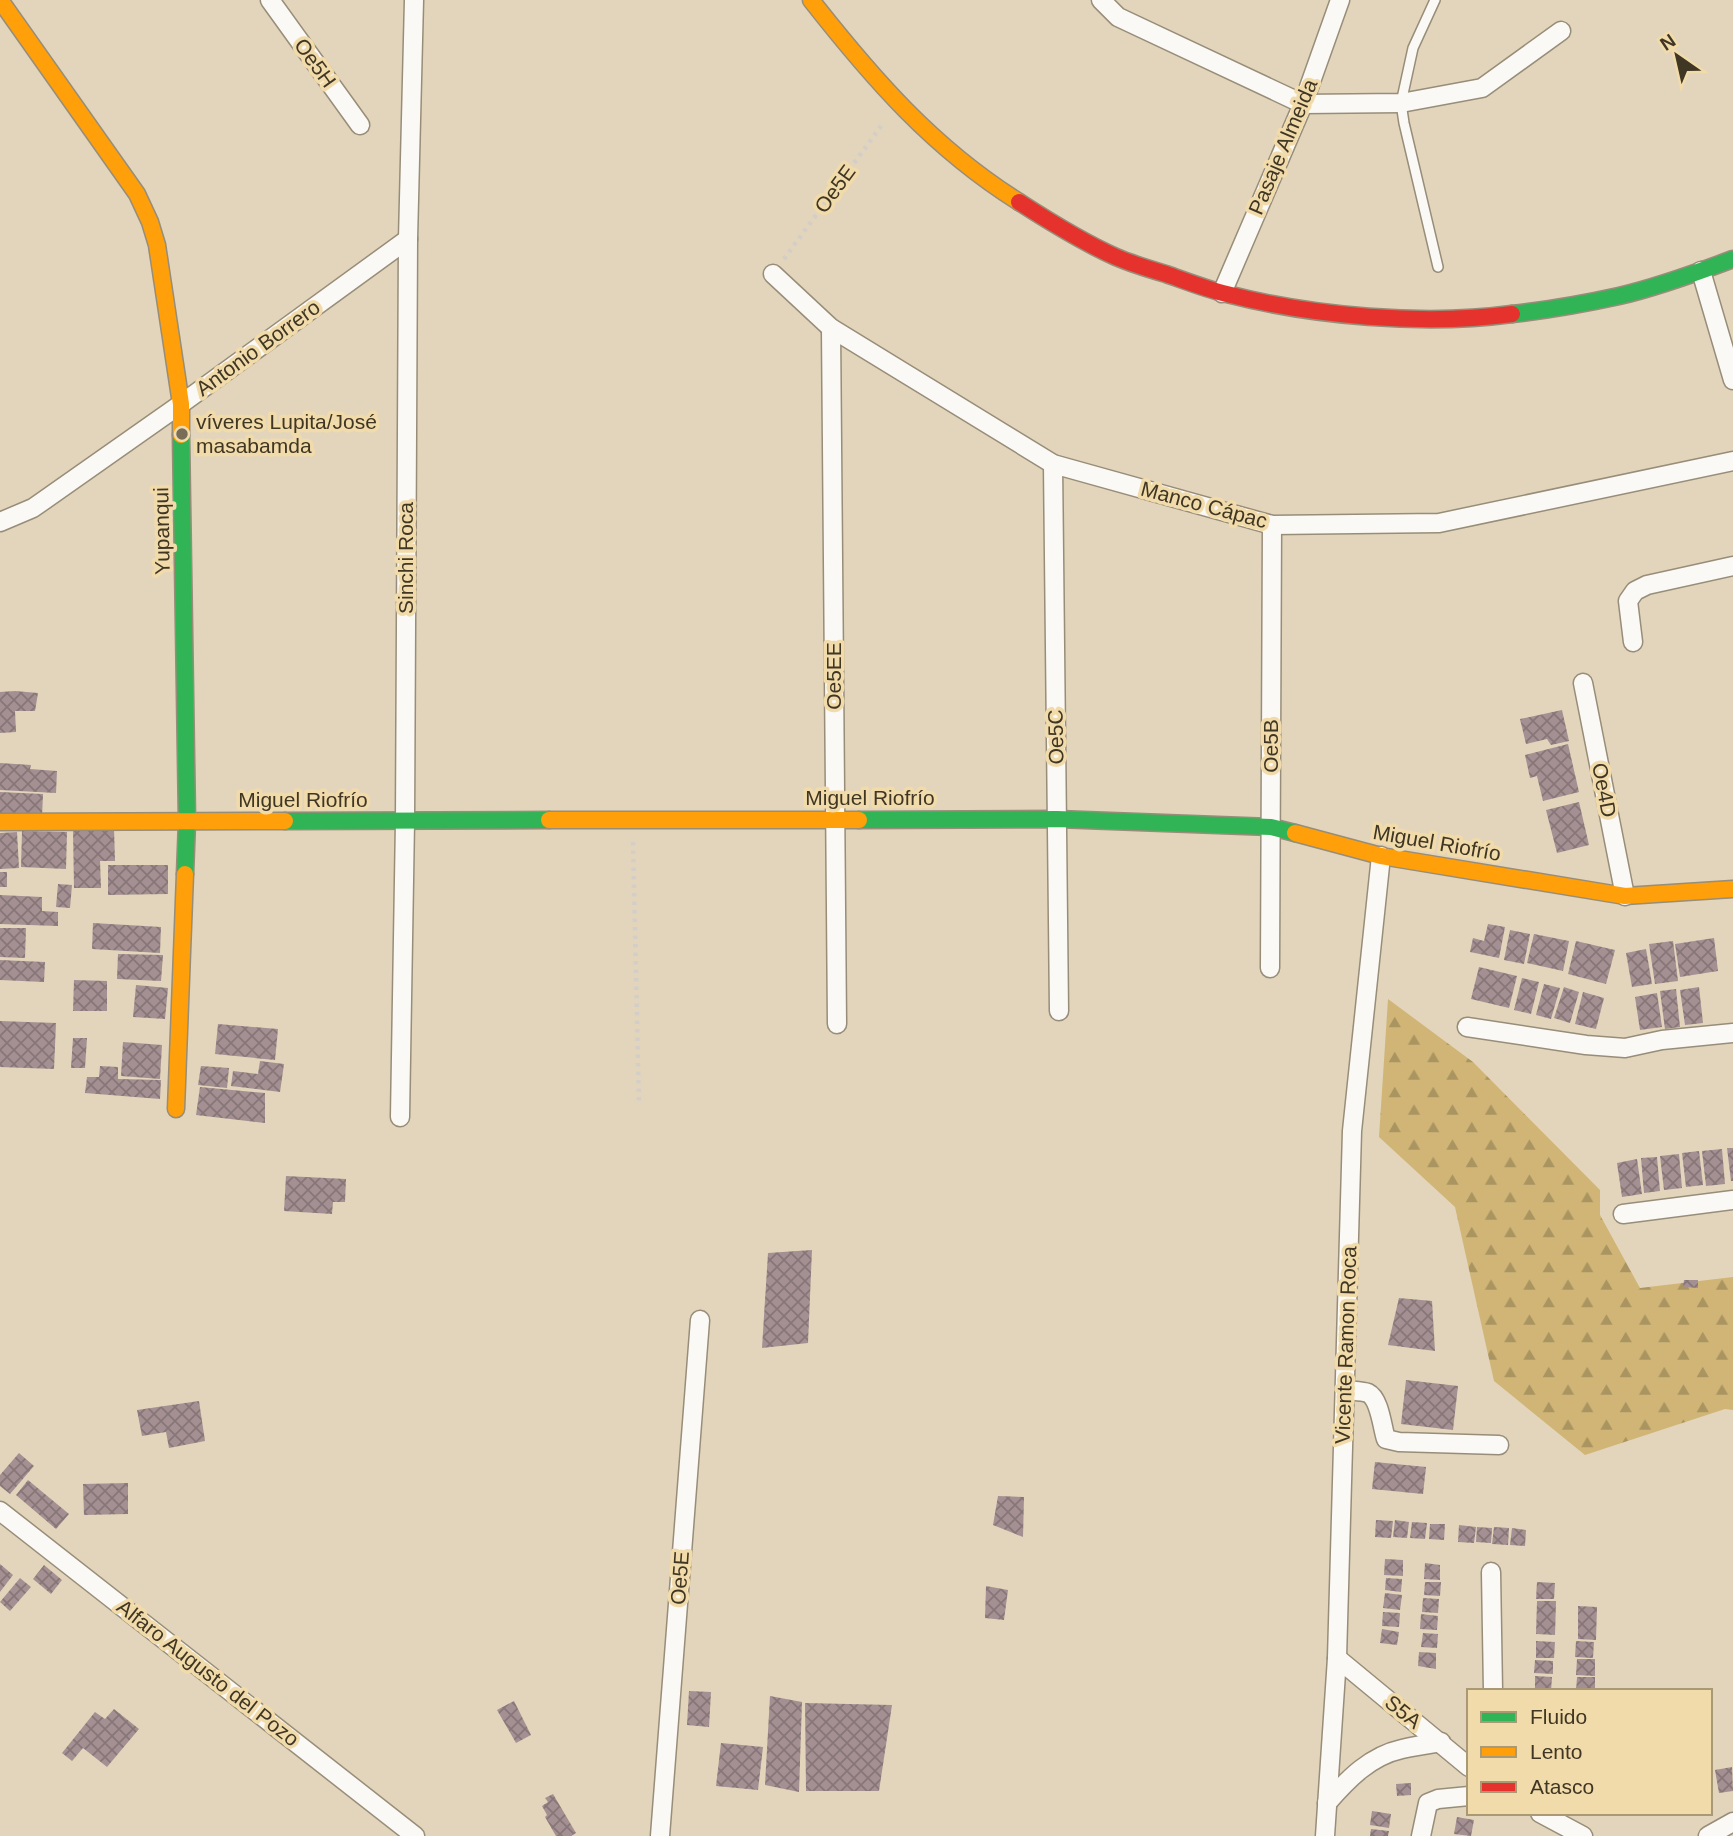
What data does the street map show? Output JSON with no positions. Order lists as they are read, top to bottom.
{
  "streets": {
    "street": [
      "Oe5H",
      "Pasaje Almeida",
      "Oe5E",
      "Antonio Borrero",
      "Manco Cápac",
      "Yupanqui",
      "Sinchi Roca",
      "Oe5EE",
      "Oe5C",
      "Oe5B",
      "Oe4D",
      "Miguel Riofrío",
      "Vicente Ramon Roca",
      "Alfaro Augusto del Pozo",
      "S5A"
    ]
  },
  "crossings": [
    ["Oe5E", "Manco Cápac"],
    ["Antonio Borrero", "Yupanqui"],
    ["Antonio Borrero", "Sinchi Roca"],
    ["Manco Cápac", "Oe5EE"],
    ["Manco Cápac", "Oe5C"],
    ["Manco Cápac", "Oe5B"],
    ["Yupanqui", "Miguel Riofrío"],
    ["Sinchi Roca", "Miguel Riofrío"],
    ["Oe5EE", "Miguel Riofrío"],
    ["Oe5C", "Miguel Riofrío"],
    ["Oe5B", "Miguel Riofrío"],
    ["Oe4D", "Miguel Riofrío"],
    ["Miguel Riofrío", "Vicente Ramon Roca"],
    ["Vicente Ramon Roca", "S5A"]
  ],
  "places": ["víveres Lupita/José masabamda"],
  "legend": ["Fluido", "Lento", "Atasco"],
  "north": "top left"
}
